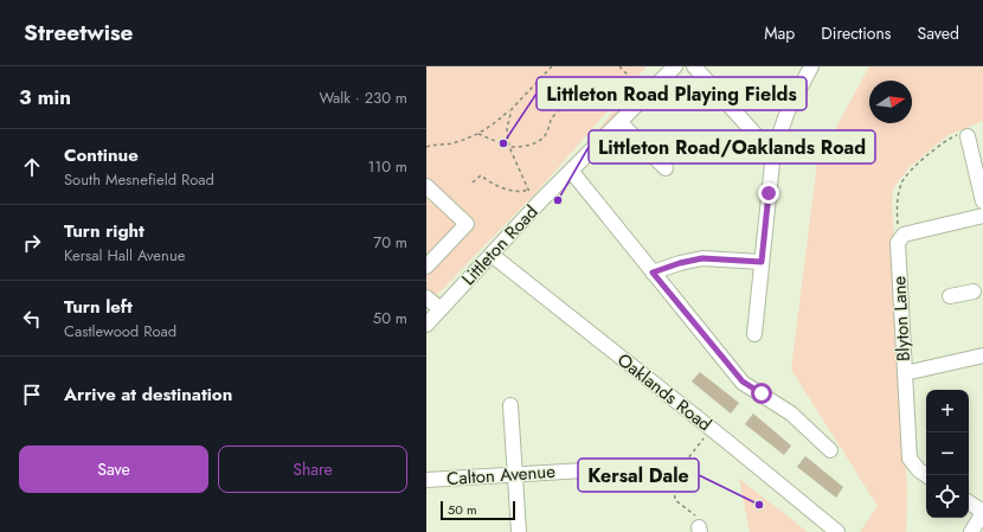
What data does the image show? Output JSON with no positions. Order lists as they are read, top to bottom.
{
  "streets": {
    "street": [
      "Littleton Road",
      "Blyton Lane",
      "Oaklands Road",
      "Calton Avenue"
    ]
  },
  "crossings": [
    ["Littleton Road", "Oaklands Road"]
  ],
  "places": ["Littleton Road Playing Fields", "Littleton Road/Oaklands Road", "Kersal Dale"],
  "scale_bar": "50 m",
  "north": "right",
  "page": {
    "header": "Streetwise",
    "nav": ["Map", "Directions", "Saved"],
    "heading": ["3 min", "Walk · 230 m"],
    "list": [
      ["Continue", "South Mesnefield Road", "110 m"],
      ["Turn right", "Kersal Hall Avenue", "70 m"],
      ["Turn left", "Castlewood Road", "50 m"],
      "Arrive at destination"
    ],
    "map_buttons": ["+", "−"],
    "buttons": ["Save", "Share"],
    "scale": "50 m"
  }
}
